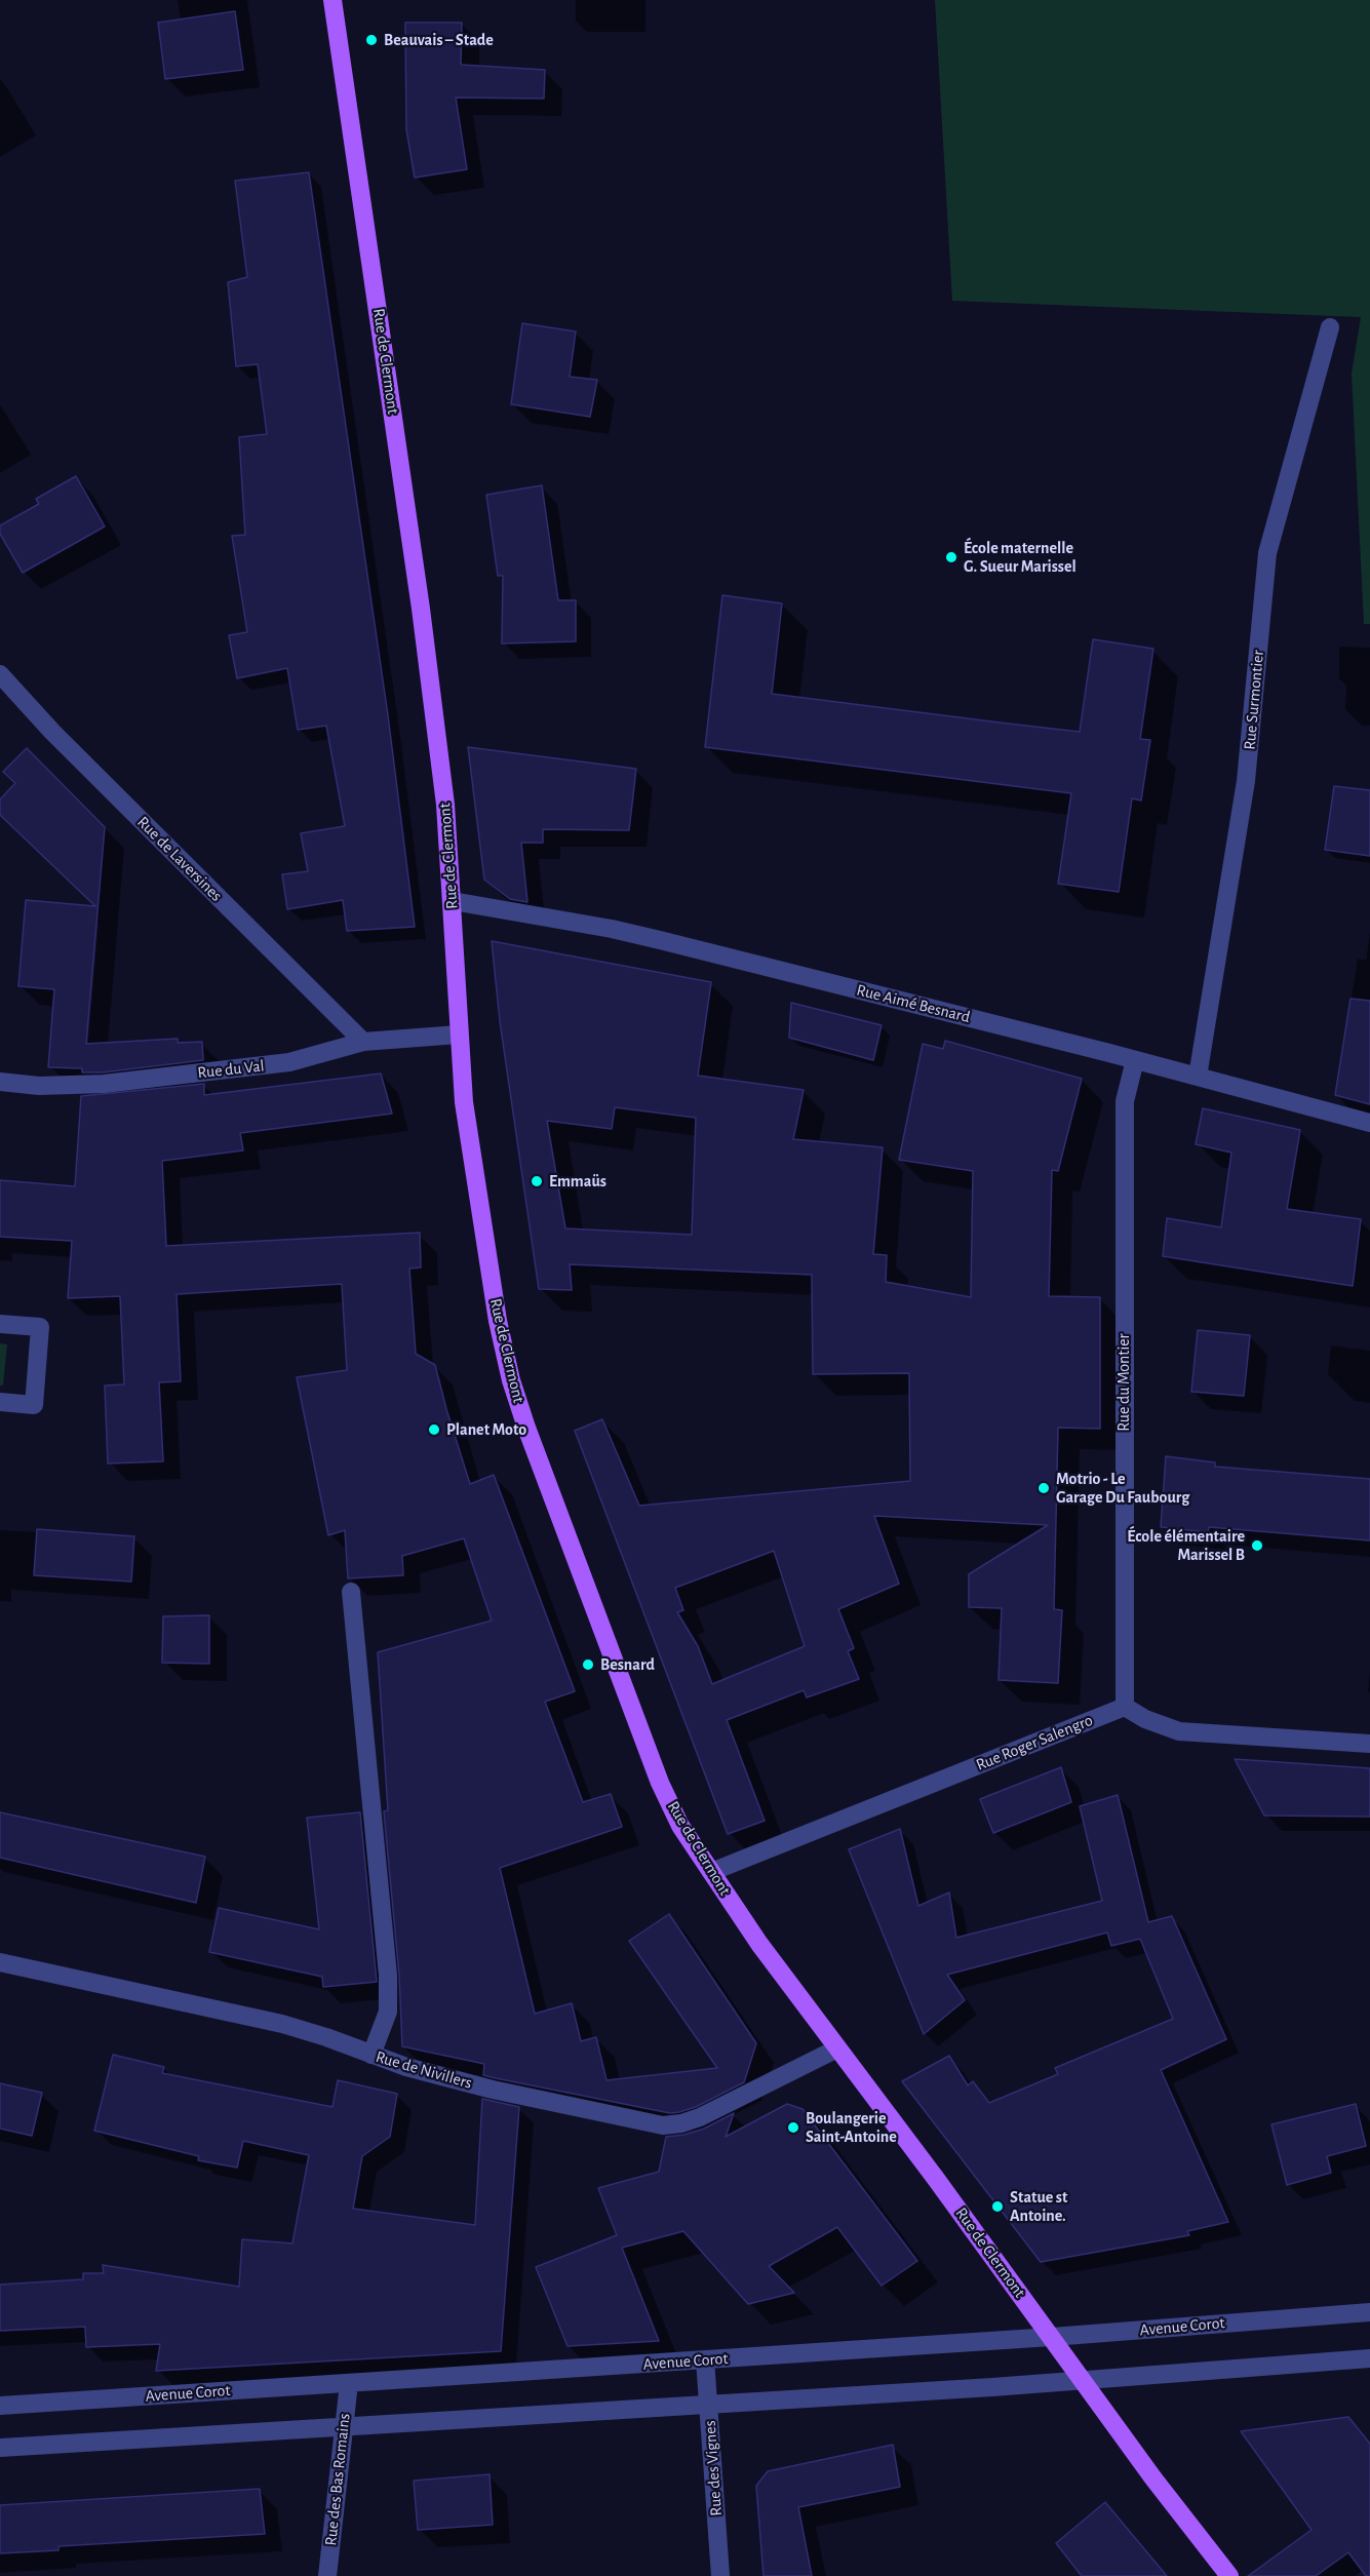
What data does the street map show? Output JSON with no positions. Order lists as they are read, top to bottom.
{
  "streets": {
    "main road": ["Rue de Clermont"],
    "street": [
      "Rue Surmontier",
      "Rue de Laversines",
      "Rue Aimé Besnard",
      "Rue du Val",
      "Rue du Montier",
      "Rue Roger Salengro",
      "Rue de Nivillers",
      "Avenue Corot",
      "Rue des Vignes",
      "Rue des Bas Romains"
    ]
  },
  "crossings": [
    ["Rue de Clermont", "Rue Aimé Besnard"],
    ["Rue de Clermont", "Rue du Val"],
    ["Rue de Clermont", "Rue Roger Salengro"],
    ["Rue de Clermont", "Rue de Nivillers"],
    ["Rue de Clermont", "Avenue Corot"],
    ["Rue Surmontier", "Rue Aimé Besnard"],
    ["Rue de Laversines", "Rue du Val"],
    ["Rue Aimé Besnard", "Rue du Montier"],
    ["Rue du Montier", "Rue Roger Salengro"],
    ["Avenue Corot", "Rue des Vignes"],
    ["Avenue Corot", "Rue des Bas Romains"]
  ],
  "places": [
    "Beauvais – Stade",
    "École maternelle G. Sueur Marissel",
    "Emmaüs",
    "Planet Moto",
    "Motrio - Le Garage Du Faubourg",
    "École élémentaire Marissel B",
    "Besnard",
    "Boulangerie Saint-Antoine",
    "Statue st Antoine."
  ]
}
